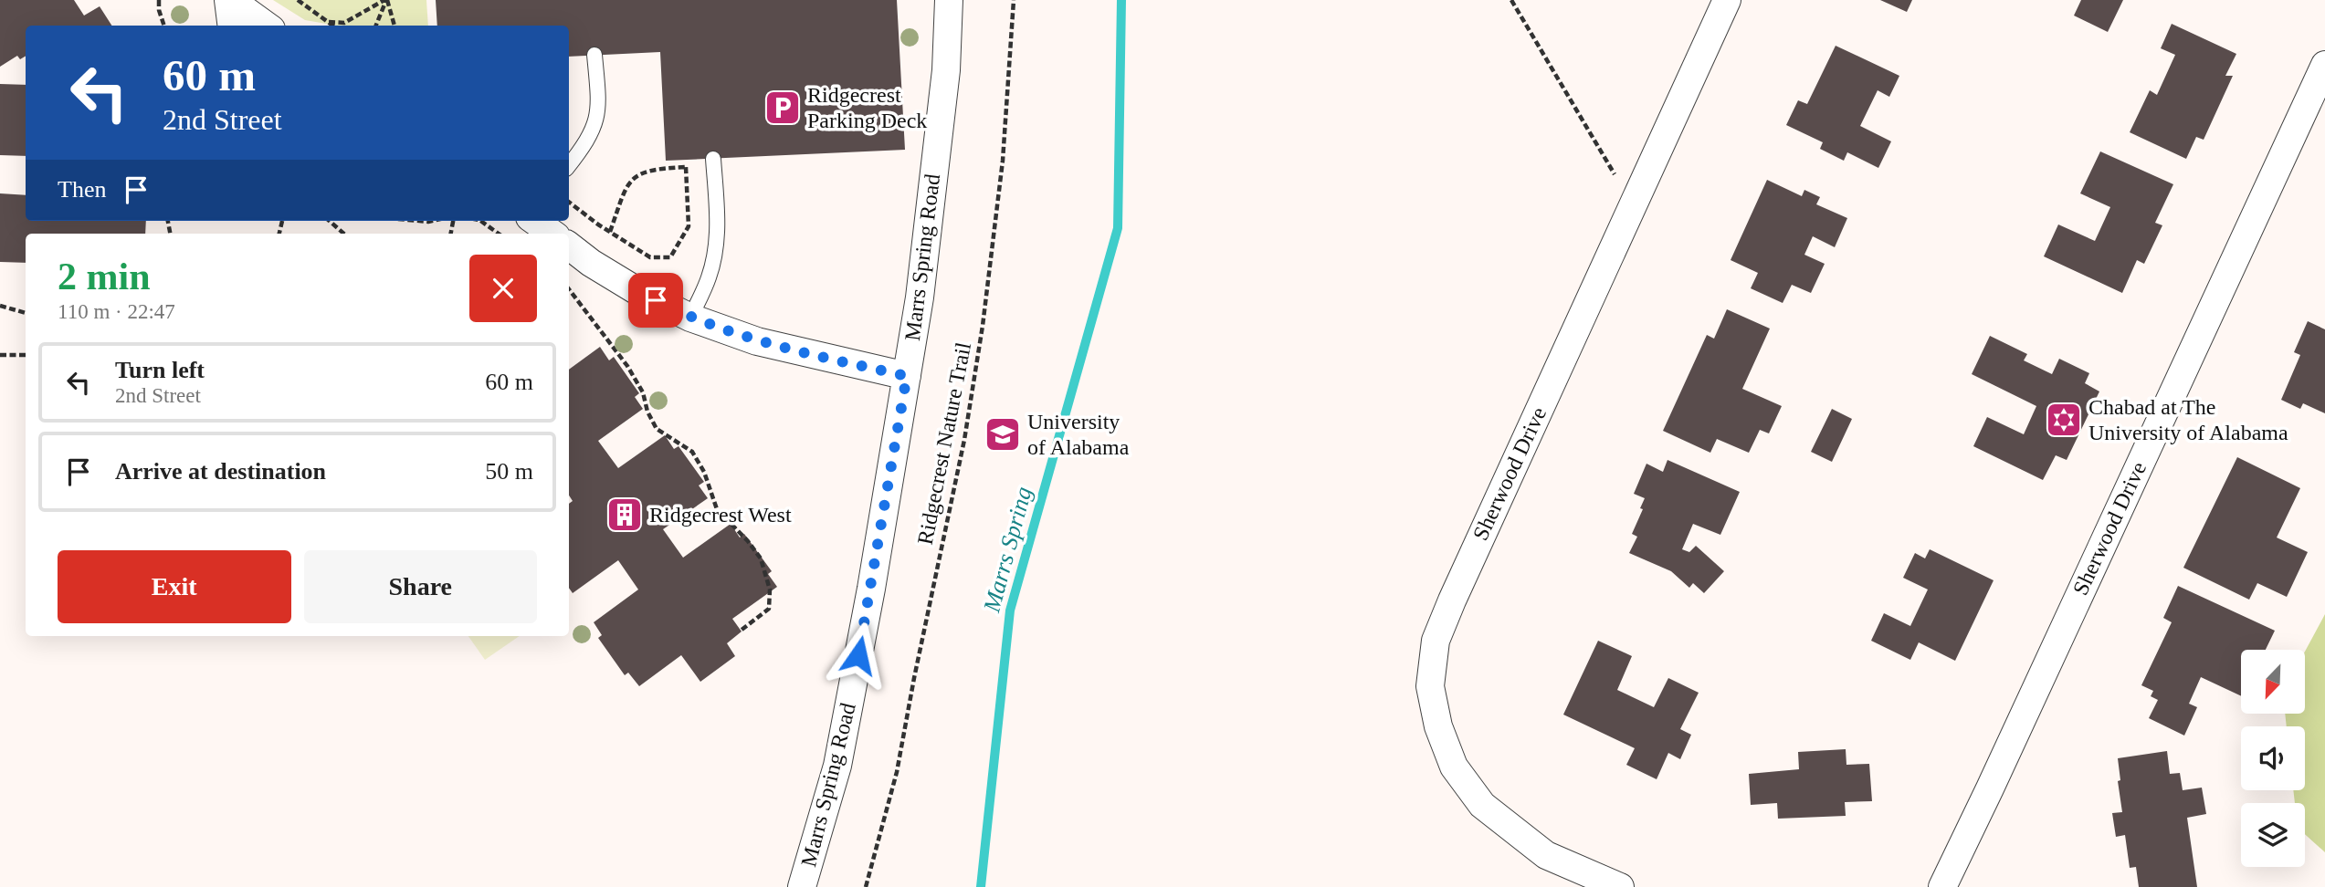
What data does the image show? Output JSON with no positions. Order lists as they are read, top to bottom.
{
  "streets": {
    "street": ["Marrs Spring Road", "Sherwood Drive"],
    "path": ["Ridgecrest Nature Trail"]
  },
  "water": ["Marrs Spring"],
  "places": {
    "parking": ["Ridgecrest Parking Deck"],
    "synagogue": ["Chabad at The University of Alabama"],
    "school or university": ["University of Alabama"],
    "building": ["Ridgecrest West"]
  },
  "north": "bottom left",
  "page": {
    "turn": ["60 m", "2nd Street"],
    "then": "Then",
    "heading": ["2 min", "110 m · 22:47"],
    "list": [
      {
        "name": "Turn left",
        "note": "2nd Street",
        "value": "60 m"
      },
      {
        "name": "Arrive at destination",
        "value": "50 m"
      }
    ],
    "buttons": ["Exit", "Share"]
  }
}
